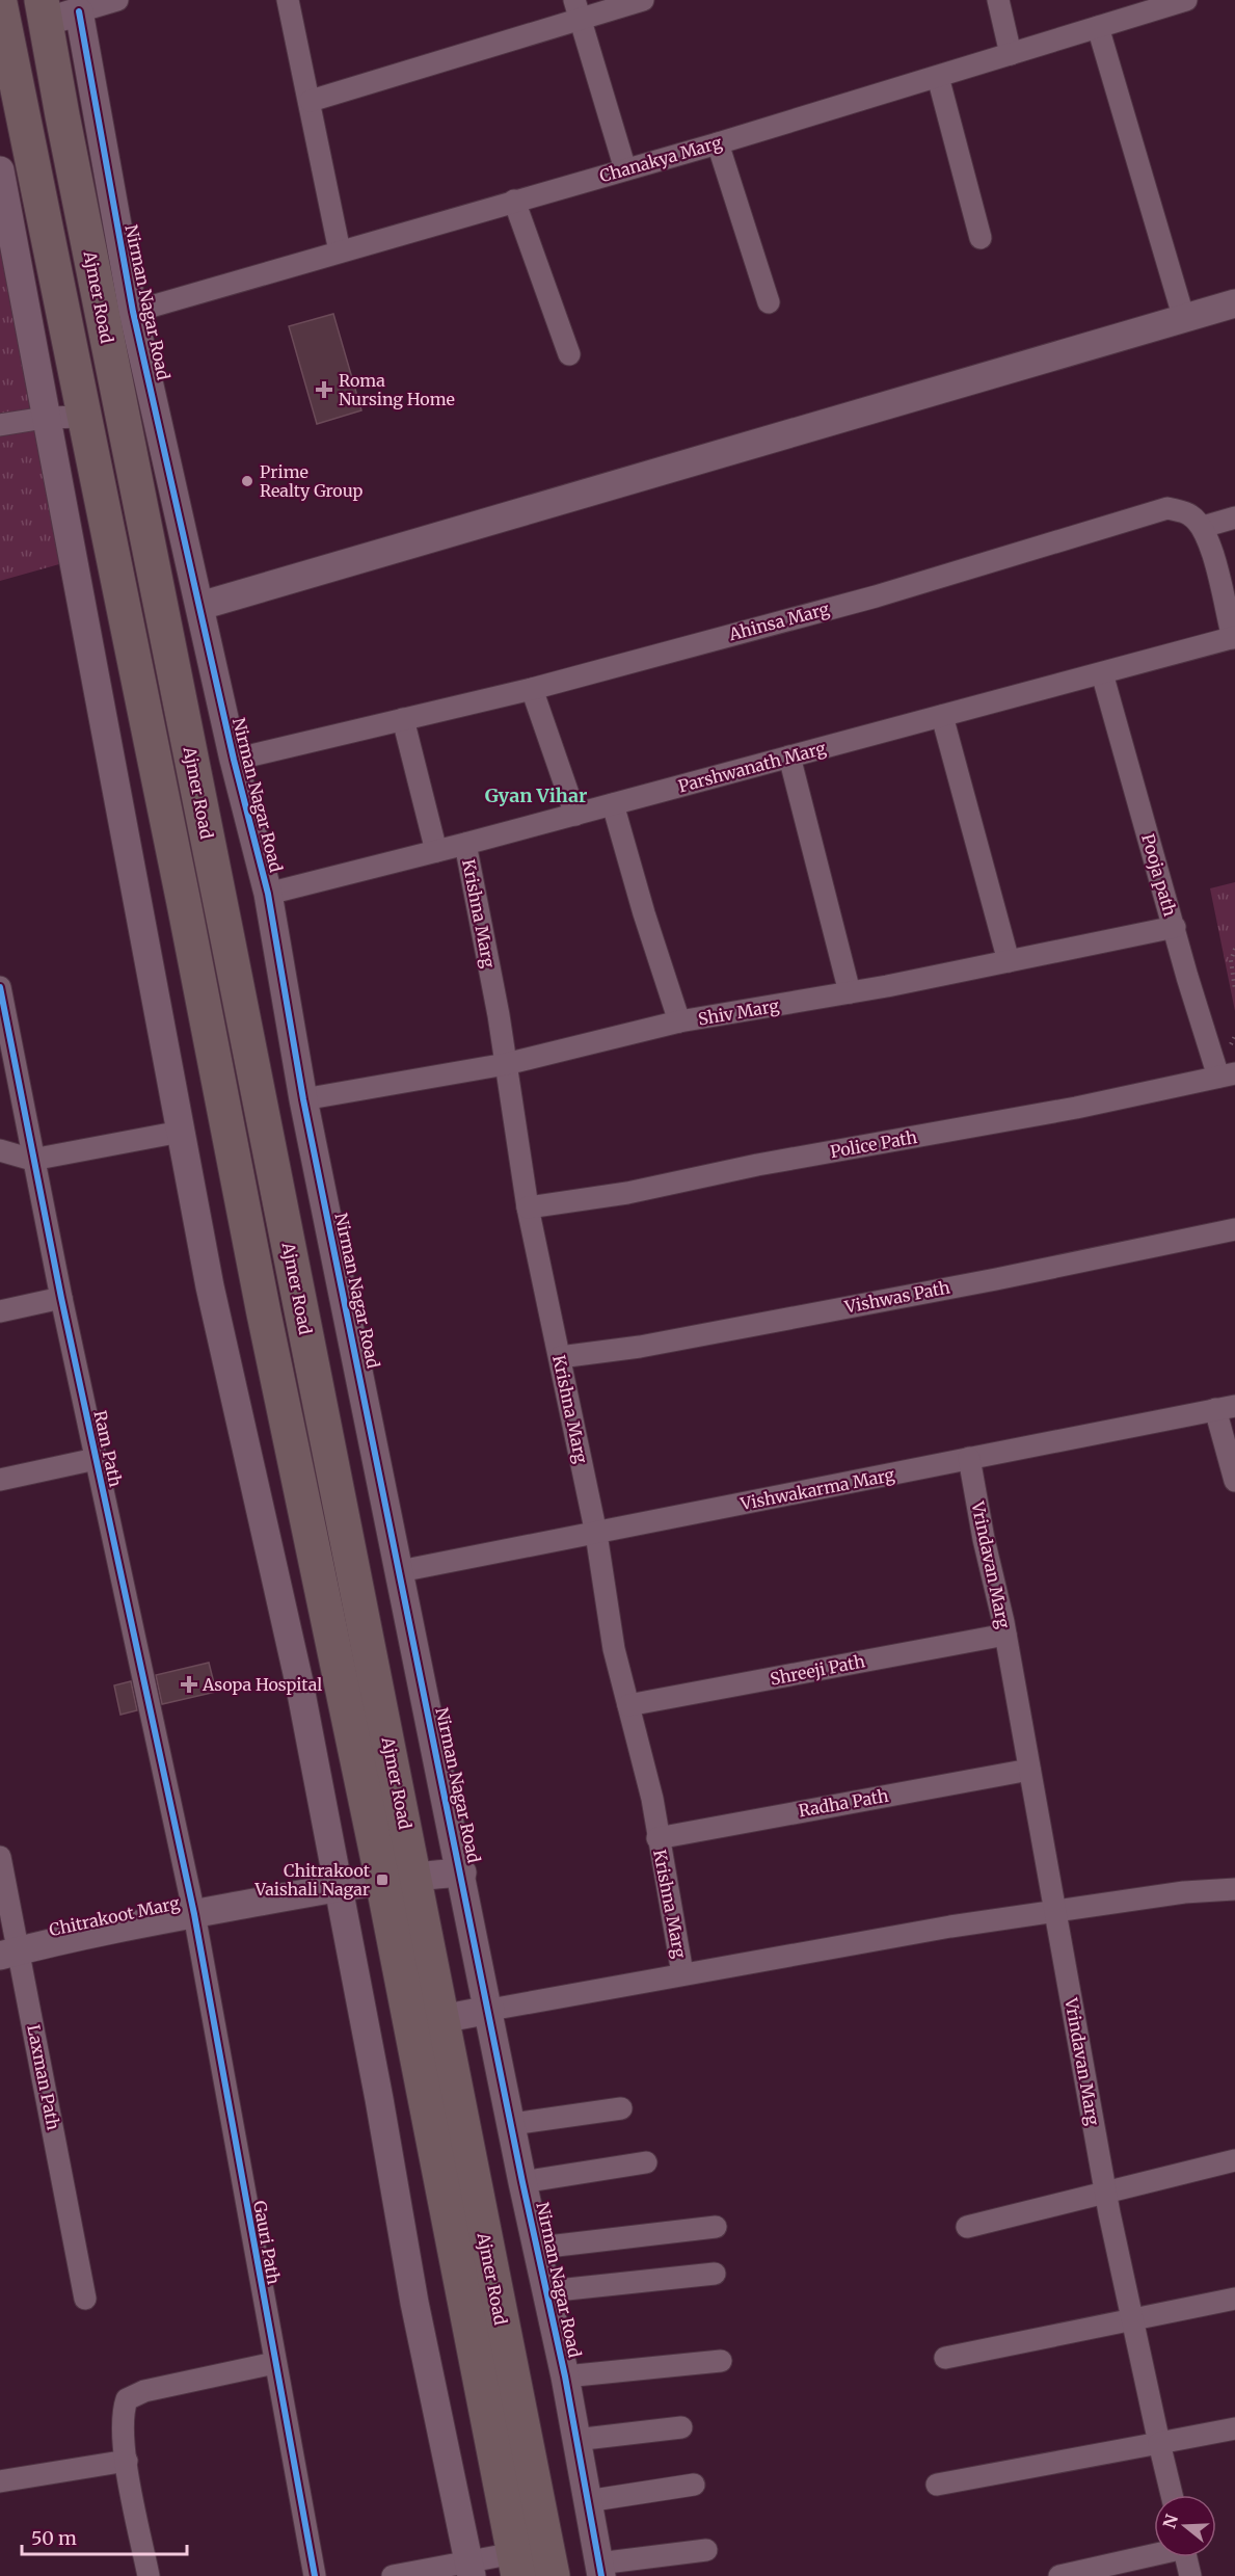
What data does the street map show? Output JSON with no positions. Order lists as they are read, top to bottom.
{
  "streets": {
    "highway": ["Ajmer Road"],
    "street": [
      "Chanakya Marg",
      "Nirman Nagar Road",
      "Ahinsa Marg",
      "Parshwanath Marg",
      "Pooja path",
      "Krishna Marg",
      "Shiv Marg",
      "Police Path",
      "Vishwas Path",
      "Ram Path",
      "Vishwakarma Marg",
      "Vrindavan Marg",
      "Shreeji Path",
      "Radha Path",
      "Chitrakoot Marg",
      "Laxman Path",
      "Gauri Path"
    ]
  },
  "crossings": [
    ["Chanakya Marg", "Nirman Nagar Road"],
    ["Ajmer Road", "Chitrakoot Marg"],
    ["Nirman Nagar Road", "Ahinsa Marg"],
    ["Nirman Nagar Road", "Parshwanath Marg"],
    ["Nirman Nagar Road", "Shiv Marg"],
    ["Nirman Nagar Road", "Vishwakarma Marg"],
    ["Nirman Nagar Road", "Chitrakoot Marg"],
    ["Parshwanath Marg", "Pooja path"],
    ["Parshwanath Marg", "Krishna Marg"],
    ["Pooja path", "Shiv Marg"],
    ["Pooja path", "Police Path"],
    ["Krishna Marg", "Shiv Marg"],
    ["Krishna Marg", "Police Path"],
    ["Krishna Marg", "Vishwas Path"],
    ["Krishna Marg", "Vishwakarma Marg"],
    ["Krishna Marg", "Shreeji Path"],
    ["Krishna Marg", "Radha Path"],
    ["Ram Path", "Chitrakoot Marg"],
    ["Ram Path", "Gauri Path"],
    ["Vishwakarma Marg", "Vrindavan Marg"],
    ["Vrindavan Marg", "Shreeji Path"],
    ["Vrindavan Marg", "Radha Path"],
    ["Chitrakoot Marg", "Laxman Path"],
    ["Chitrakoot Marg", "Gauri Path"]
  ],
  "districts": ["Gyan Vihar"],
  "places": {
    "health": ["Roma Nursing Home", "Asopa Hospital"],
    "other": ["Prime Realty Group"],
    "transit": ["Chitrakoot Vaishali Nagar"]
  },
  "scale_bar": "50 m",
  "north": "left"
}
